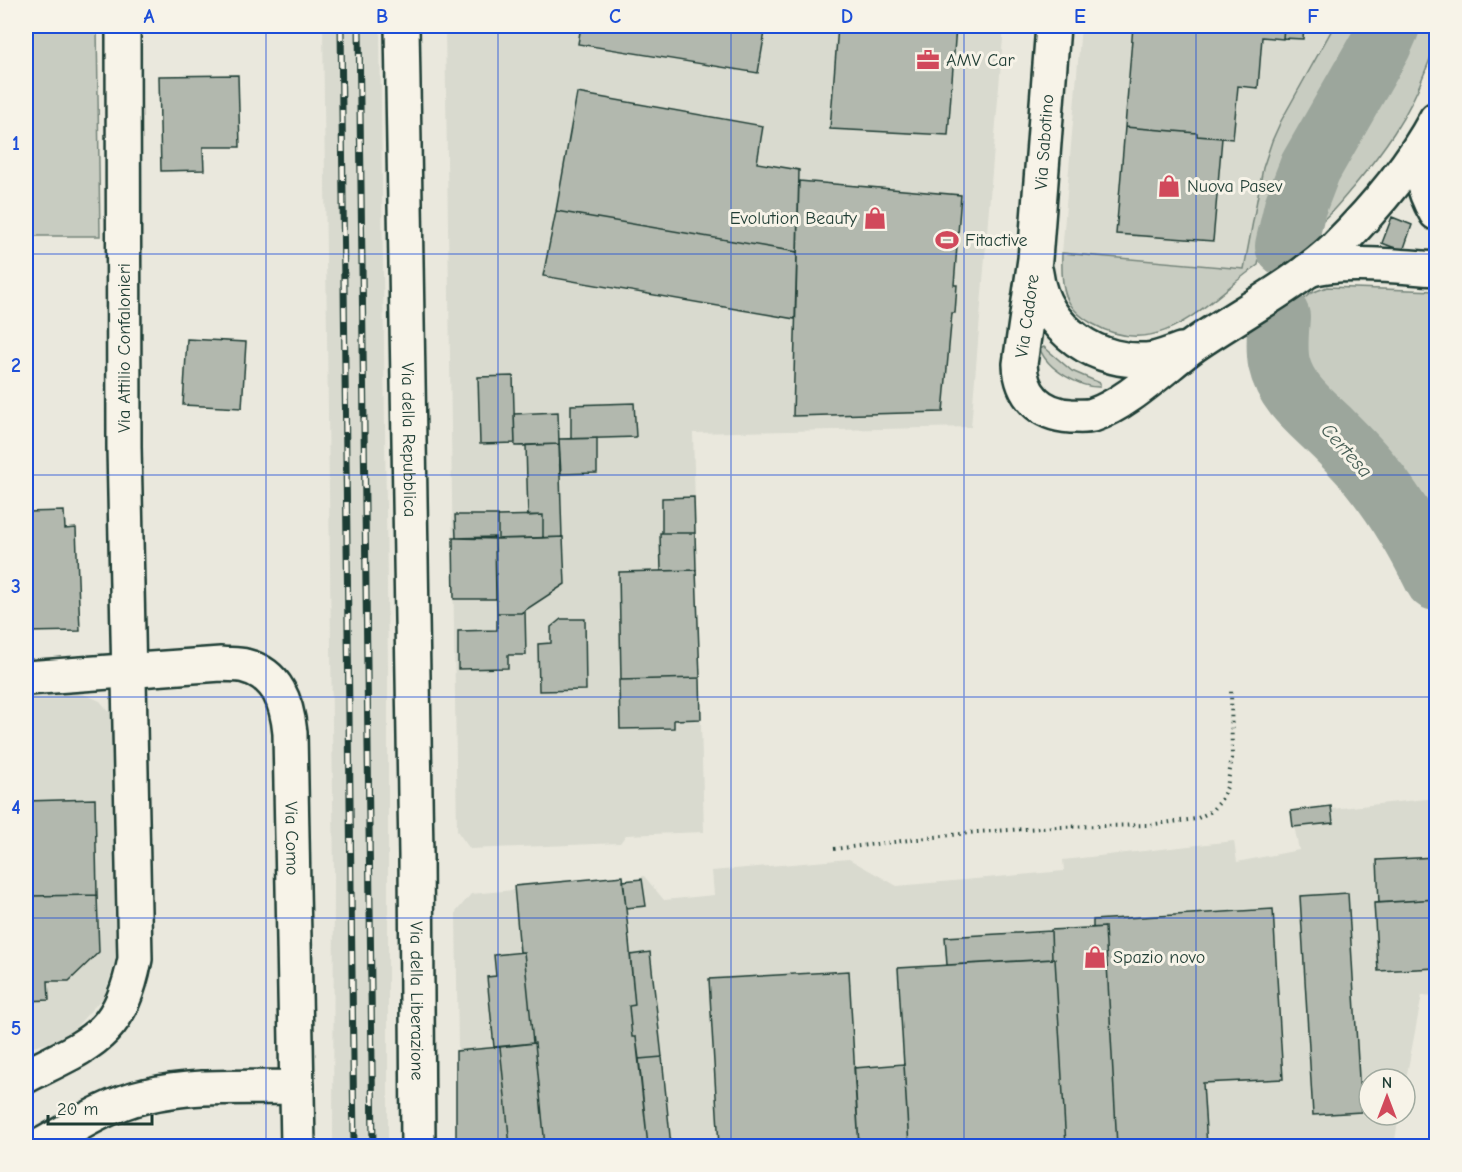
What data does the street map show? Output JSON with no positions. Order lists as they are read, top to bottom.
{
  "streets": {
    "street": [
      "Via Sabotino",
      "Via Cadore",
      "Via Attilio Confalonieri",
      "Via della Repubblica",
      "Via Como",
      "Via della Liberazione"
    ]
  },
  "crossings": [
    ["Via Sabotino", "Via Cadore"],
    ["Via Attilio Confalonieri", "Via Como"],
    ["Via della Repubblica", "Via della Liberazione"]
  ],
  "water": ["Certesa"],
  "places": {
    "office": ["AMV Car"],
    "shop": ["Nuova Pasev", "Evolution Beauty", "Spazio novo"],
    "sports": ["Fitactive"]
  },
  "scale_bar": "20 m",
  "north": "top",
  "grid": {
    "columns": [
      "A",
      "B",
      "C",
      "D",
      "E",
      "F"
    ],
    "rows": [
      "1",
      "2",
      "3",
      "4",
      "5"
    ]
  }
}
